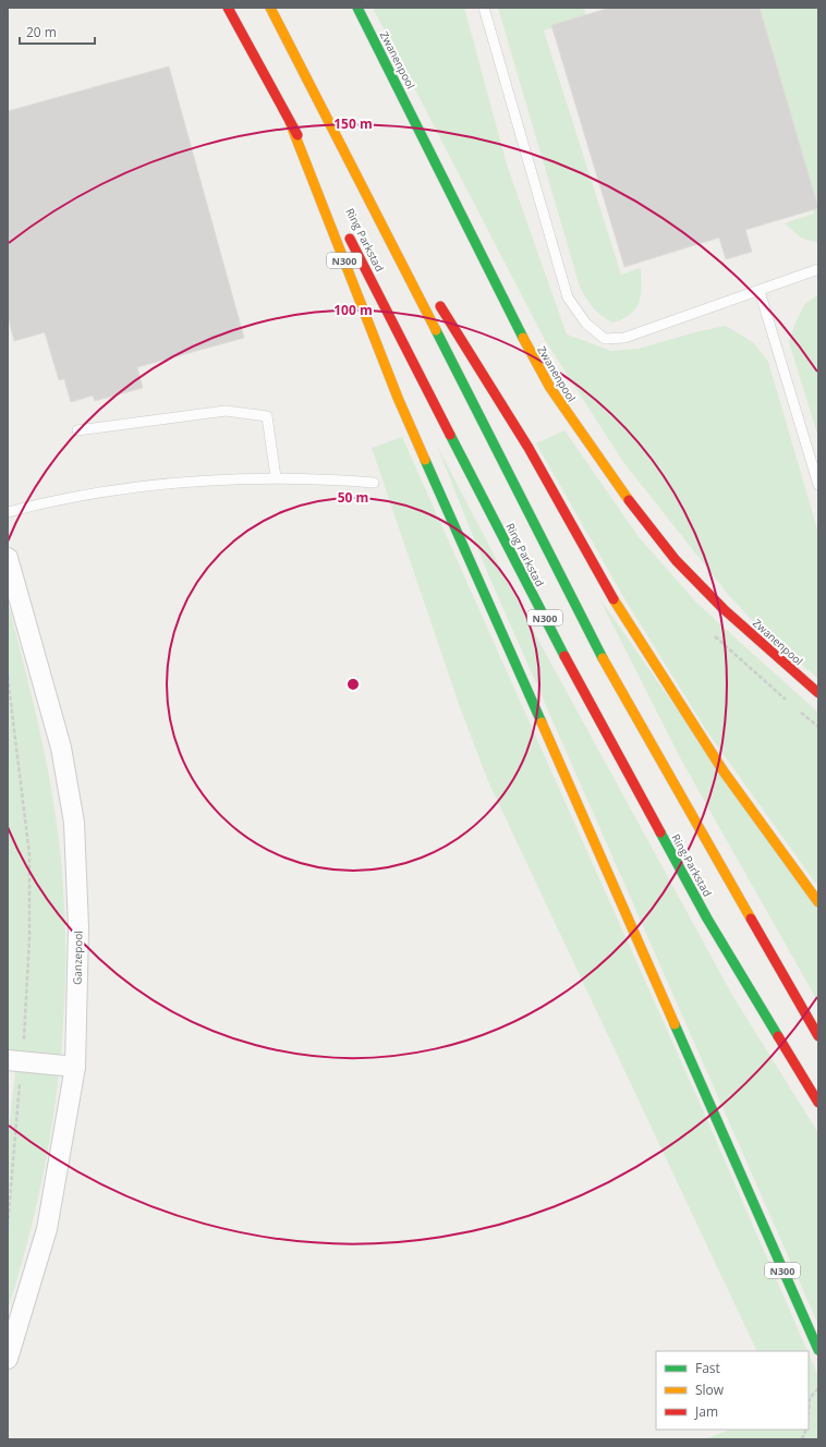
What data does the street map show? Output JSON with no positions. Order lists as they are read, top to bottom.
{
  "streets": {
    "main road": ["Zwanenpool", "Ring Parkstad", "N300"],
    "street": ["Ganzepool"]
  },
  "crossings": [
    ["Ring Parkstad", "N300"]
  ],
  "legend": ["Fast", "Slow", "Jam"],
  "scale_bar": "20 m",
  "rings": ["150 m", "100 m", "50 m"]
}
